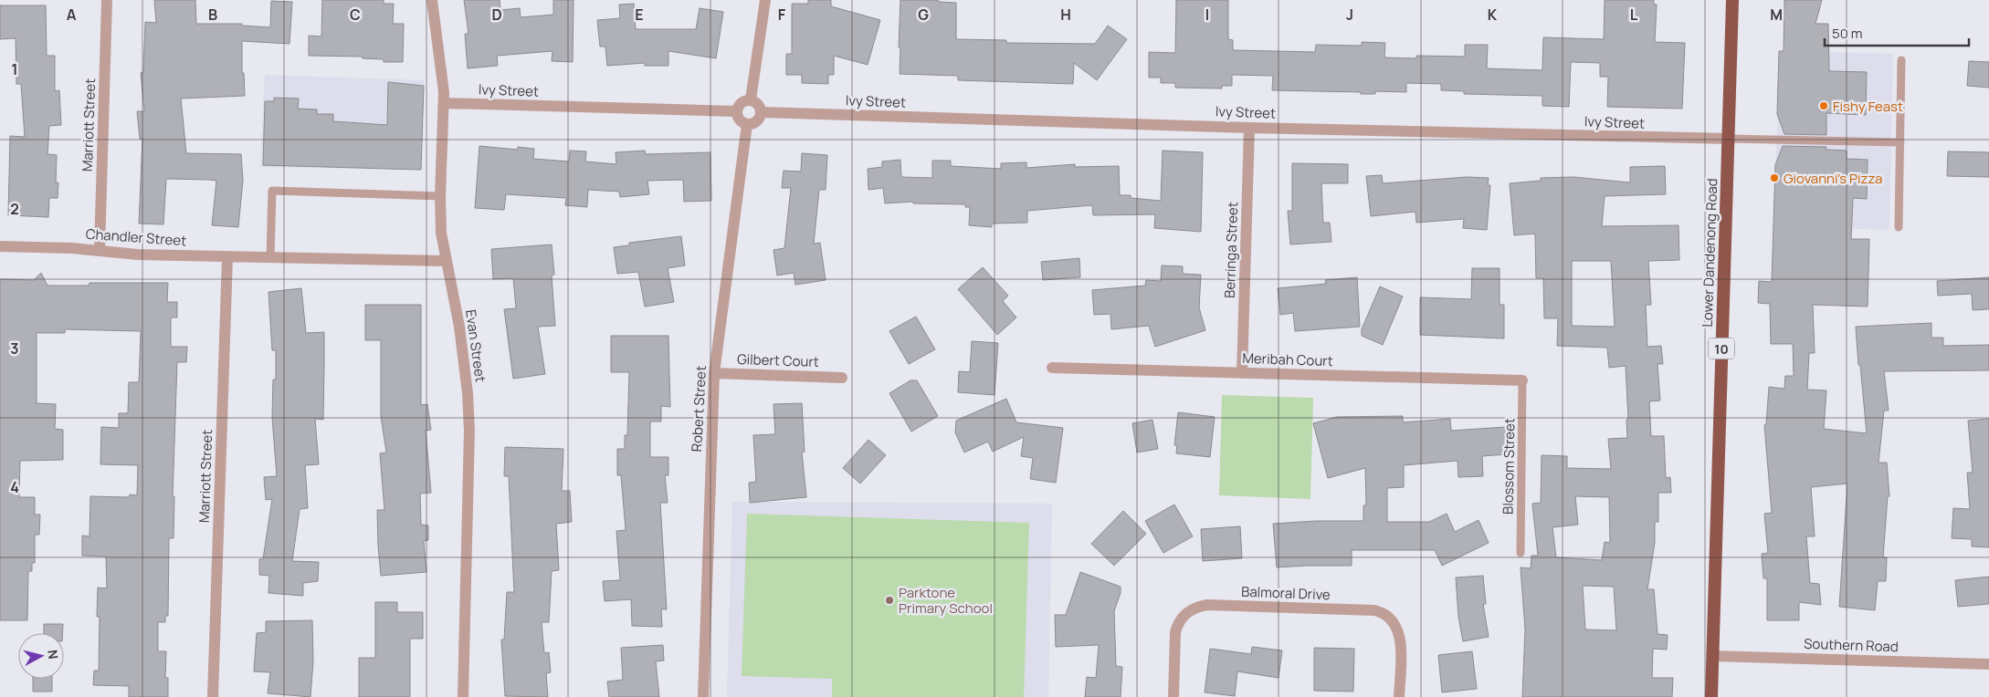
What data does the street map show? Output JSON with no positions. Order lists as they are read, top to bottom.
{
  "streets": {
    "highway": ["Lower Dandenong Road", "10"],
    "street": [
      "Ivy Street",
      "Marriott Street",
      "Chandler Street",
      "Berringa Street",
      "Evan Street",
      "Meribah Court",
      "Gilbert Court",
      "Robert Street",
      "Balmoral Drive",
      "Southern Road"
    ],
    "lane": ["Blossom Street"]
  },
  "crossings": [
    ["Ivy Street", "Berringa Street"],
    ["Ivy Street", "Lower Dandenong Road"],
    ["Ivy Street", "Evan Street"],
    ["Ivy Street", "Robert Street"],
    ["Marriott Street", "Chandler Street"],
    ["Chandler Street", "Evan Street"],
    ["Berringa Street", "Meribah Court"],
    ["Lower Dandenong Road", "Southern Road"],
    ["Meribah Court", "Blossom Street"],
    ["Gilbert Court", "Robert Street"]
  ],
  "places": ["Fishy Feast", "Giovanni's Pizza", "Parktone Primary School"],
  "scale_bar": "50 m",
  "north": "right",
  "grid": {
    "columns": [
      "A",
      "B",
      "C",
      "D",
      "E",
      "F",
      "G",
      "H",
      "I",
      "J",
      "K",
      "L",
      "M"
    ],
    "rows": [
      "1",
      "2",
      "3",
      "4"
    ]
  }
}
